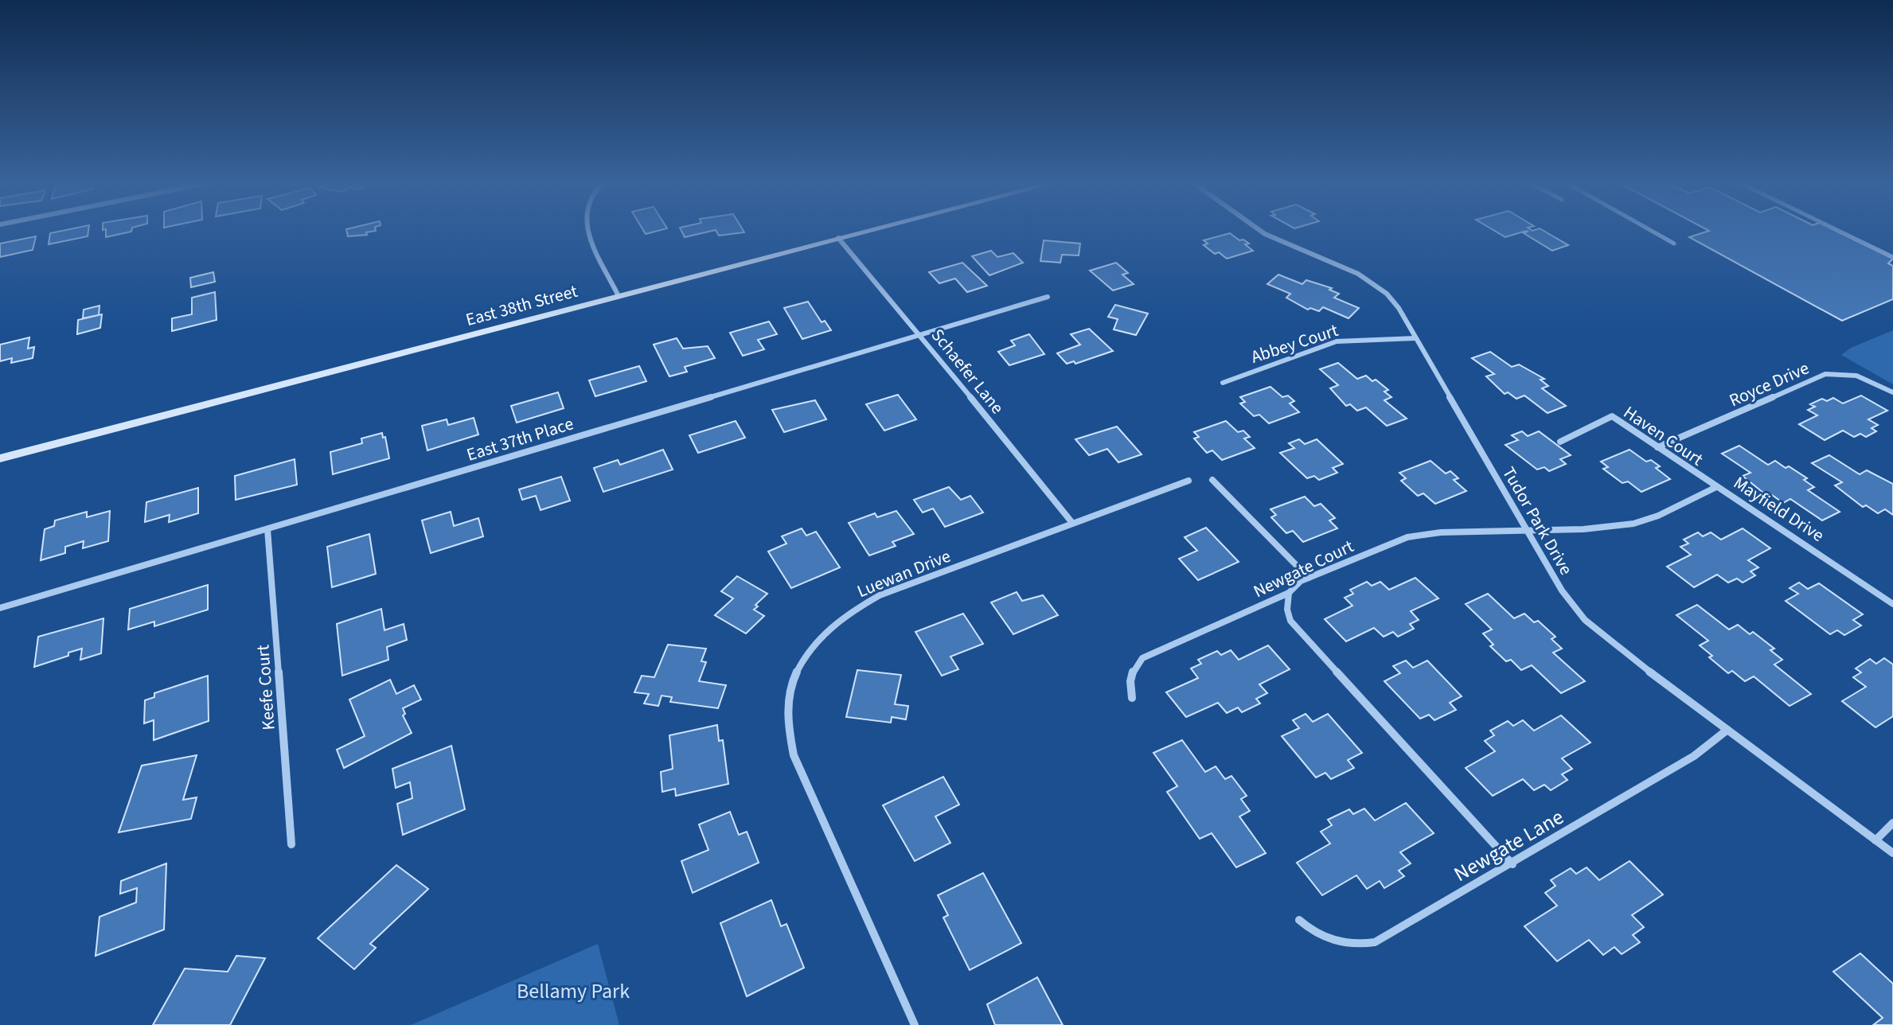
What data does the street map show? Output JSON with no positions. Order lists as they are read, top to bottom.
{
  "streets": {
    "main road": ["East 38th Street"],
    "street": [
      "Abbey Court",
      "Schaefer Lane",
      "Royce Drive",
      "Haven Court",
      "East 37th Place",
      "Mayfield Drive",
      "Tudor Park Drive",
      "Newgate Court",
      "Luewan Drive",
      "Keefe Court",
      "Newgate Lane"
    ]
  },
  "crossings": [
    ["East 38th Street", "Schaefer Lane"],
    ["Abbey Court", "Tudor Park Drive"],
    ["Schaefer Lane", "East 37th Place"],
    ["Schaefer Lane", "Luewan Drive"],
    ["Royce Drive", "Haven Court"],
    ["Haven Court", "Mayfield Drive"],
    ["East 37th Place", "Keefe Court"],
    ["Mayfield Drive", "Tudor Park Drive"],
    ["Mayfield Drive", "Newgate Court"],
    ["Tudor Park Drive", "Newgate Court"],
    ["Tudor Park Drive", "Newgate Lane"]
  ],
  "parks": ["Bellamy Park"]
}
